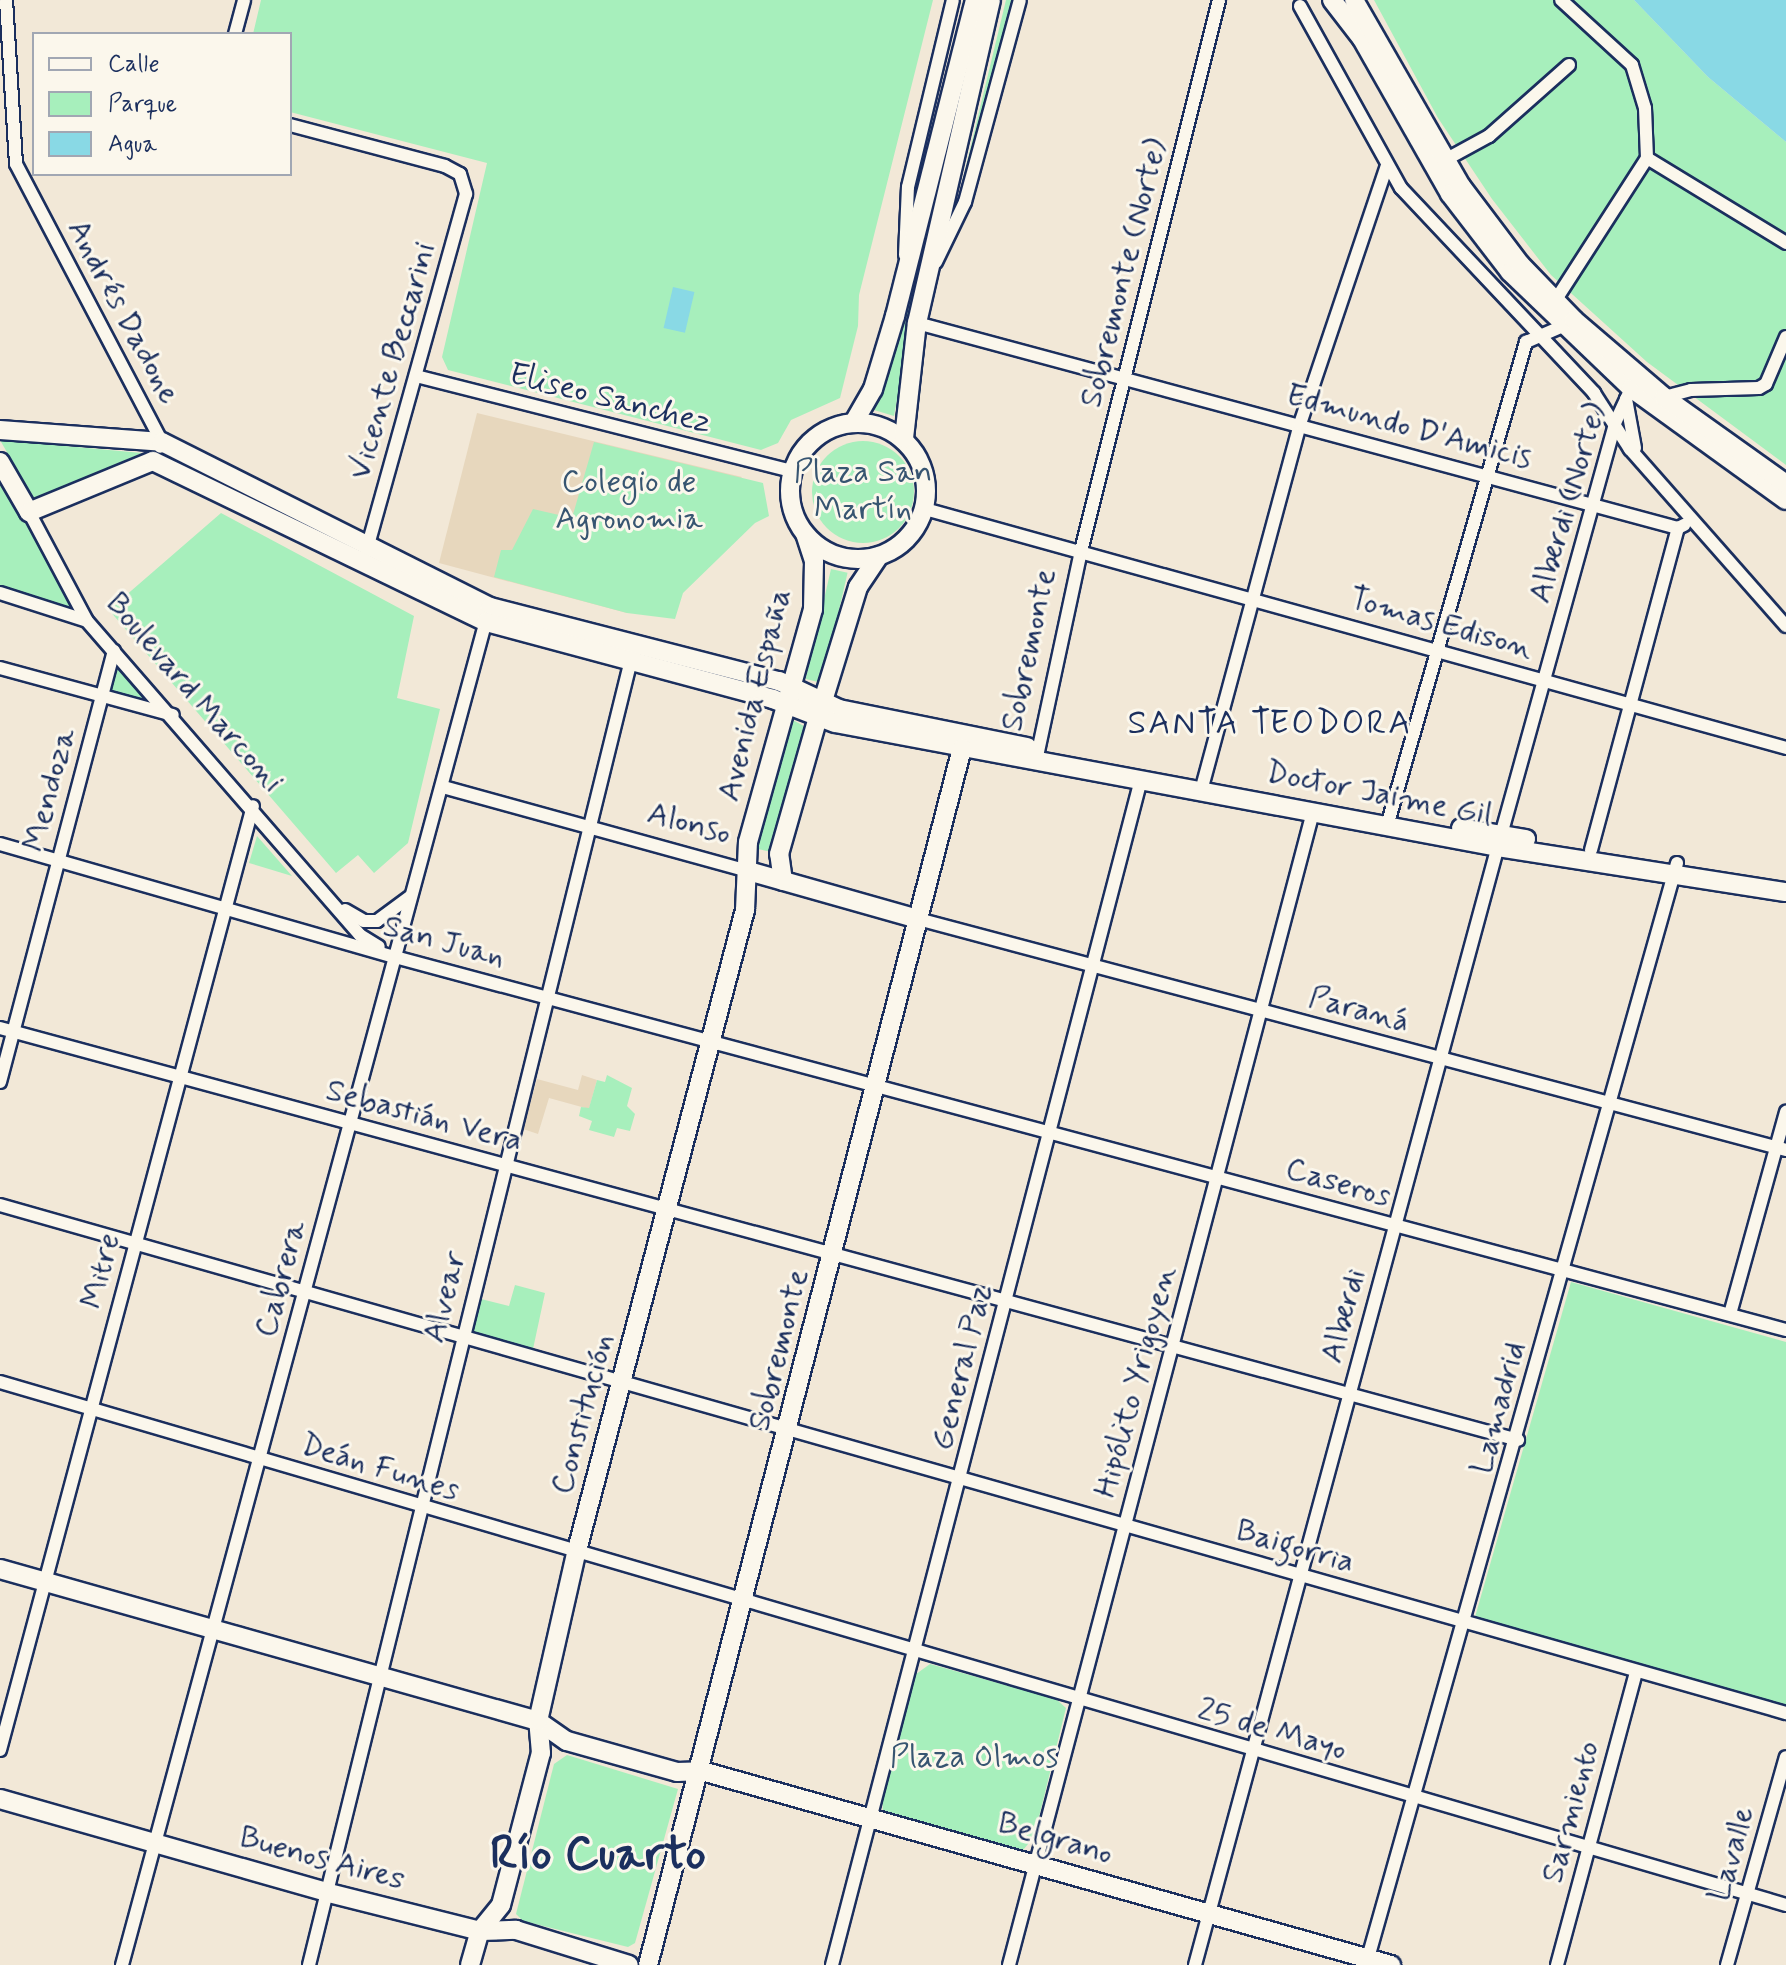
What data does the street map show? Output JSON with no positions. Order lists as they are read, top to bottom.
{
  "streets": {
    "main road": [
      "Sobremonte",
      "Boulevard Marconi",
      "Avenida España",
      "Doctor Jaime Gil",
      "Alonso",
      "Constitución",
      "Belgrano",
      "Buenos Aires"
    ],
    "street": [
      "Sobremonte (Norte)",
      "Andrés Dadone",
      "Vicente Beccarini",
      "Eliseo Sanchez",
      "Edmundo D'Amicis",
      "Alberdi (Norte)",
      "Tomas Edison",
      "Mendoza",
      "San Juan",
      "Paraná",
      "Sebastián Vera",
      "Caseros",
      "Mitre",
      "Cabrera",
      "Alvear",
      "Alberdi",
      "General Paz",
      "Hipólito Yrigoyen",
      "Lamadrid",
      "Deán Funes",
      "Baigorria",
      "25 de Mayo",
      "Sarmiento",
      "Lavalle"
    ]
  },
  "crossings": [
    ["Sobremonte (Norte)", "Edmundo D'Amicis"],
    ["Sobremonte (Norte)", "Tomas Edison"],
    ["Sobremonte (Norte)", "Sobremonte"],
    ["Vicente Beccarini", "Eliseo Sanchez"],
    ["Eliseo Sanchez", "Tomas Edison"],
    ["Eliseo Sanchez", "Avenida España"],
    ["Edmundo D'Amicis", "Alberdi (Norte)"],
    ["Alberdi (Norte)", "Tomas Edison"],
    ["Alberdi (Norte)", "Alberdi"],
    ["Tomas Edison", "Sobremonte"],
    ["Tomas Edison", "Avenida España"],
    ["Tomas Edison", "Alberdi"],
    ["Sobremonte", "Doctor Jaime Gil"],
    ["Sobremonte", "Alonso"],
    ["Sobremonte", "San Juan"],
    ["Sobremonte", "Paraná"],
    ["Sobremonte", "Sebastián Vera"],
    ["Sobremonte", "Caseros"],
    ["Sobremonte", "Deán Funes"],
    ["Sobremonte", "Baigorria"],
    ["Sobremonte", "25 de Mayo"],
    ["Sobremonte", "Belgrano"],
    ["Boulevard Marconi", "Mendoza"],
    ["Boulevard Marconi", "San Juan"],
    ["Boulevard Marconi", "Mitre"],
    ["Boulevard Marconi", "Cabrera"],
    ["Avenida España", "Doctor Jaime Gil"],
    ["Avenida España", "Alonso"],
    ["Avenida España", "Constitución"],
    ["Mendoza", "San Juan"],
    ["Mendoza", "Sebastián Vera"],
    ["Doctor Jaime Gil", "Alberdi"],
    ["Doctor Jaime Gil", "General Paz"],
    ["Doctor Jaime Gil", "Hipólito Yrigoyen"],
    ["Doctor Jaime Gil", "Lamadrid"],
    ["Alonso", "Paraná"],
    ["Alonso", "Cabrera"],
    ["Alonso", "Alvear"],
    ["Alonso", "Constitución"],
    ["San Juan", "Caseros"],
    ["San Juan", "Mitre"],
    ["San Juan", "Cabrera"],
    ["San Juan", "Alvear"],
    ["San Juan", "Constitución"],
    ["Paraná", "Alberdi"],
    ["Paraná", "General Paz"],
    ["Paraná", "Hipólito Yrigoyen"],
    ["Paraná", "Lamadrid"],
    ["Sebastián Vera", "Mitre"],
    ["Sebastián Vera", "Cabrera"],
    ["Sebastián Vera", "Alvear"],
    ["Sebastián Vera", "Alberdi"],
    ["Sebastián Vera", "General Paz"],
    ["Sebastián Vera", "Hipólito Yrigoyen"],
    ["Sebastián Vera", "Lamadrid"],
    ["Sebastián Vera", "Constitución"],
    ["Caseros", "Alberdi"],
    ["Caseros", "General Paz"],
    ["Caseros", "Hipólito Yrigoyen"],
    ["Caseros", "Lamadrid"],
    ["Mitre", "Deán Funes"],
    ["Mitre", "Baigorria"],
    ["Mitre", "Belgrano"],
    ["Cabrera", "Deán Funes"],
    ["Cabrera", "Baigorria"],
    ["Cabrera", "Belgrano"],
    ["Cabrera", "Buenos Aires"],
    ["Alvear", "Deán Funes"],
    ["Alvear", "Baigorria"],
    ["Alvear", "Belgrano"],
    ["Alvear", "Buenos Aires"],
    ["Alberdi", "Baigorria"],
    ["Alberdi", "25 de Mayo"],
    ["Alberdi", "Belgrano"],
    ["General Paz", "Baigorria"],
    ["General Paz", "25 de Mayo"],
    ["General Paz", "Belgrano"],
    ["Hipólito Yrigoyen", "Baigorria"],
    ["Hipólito Yrigoyen", "25 de Mayo"],
    ["Hipólito Yrigoyen", "Belgrano"],
    ["Lamadrid", "Baigorria"],
    ["Lamadrid", "25 de Mayo"],
    ["Lamadrid", "Belgrano"],
    ["Constitución", "Deán Funes"],
    ["Constitución", "Baigorria"],
    ["Constitución", "Belgrano"],
    ["Constitución", "Buenos Aires"],
    ["Deán Funes", "25 de Mayo"],
    ["Baigorria", "Sarmiento"],
    ["25 de Mayo", "Sarmiento"],
    ["25 de Mayo", "Lavalle"]
  ],
  "districts": ["SANTA TEODORA", "Río Cuarto"],
  "parks": ["Plaza San Martín", "Colegio de Agronomia", "Plaza Olmos"],
  "legend": ["Calle", "Parque", "Agua"]
}
